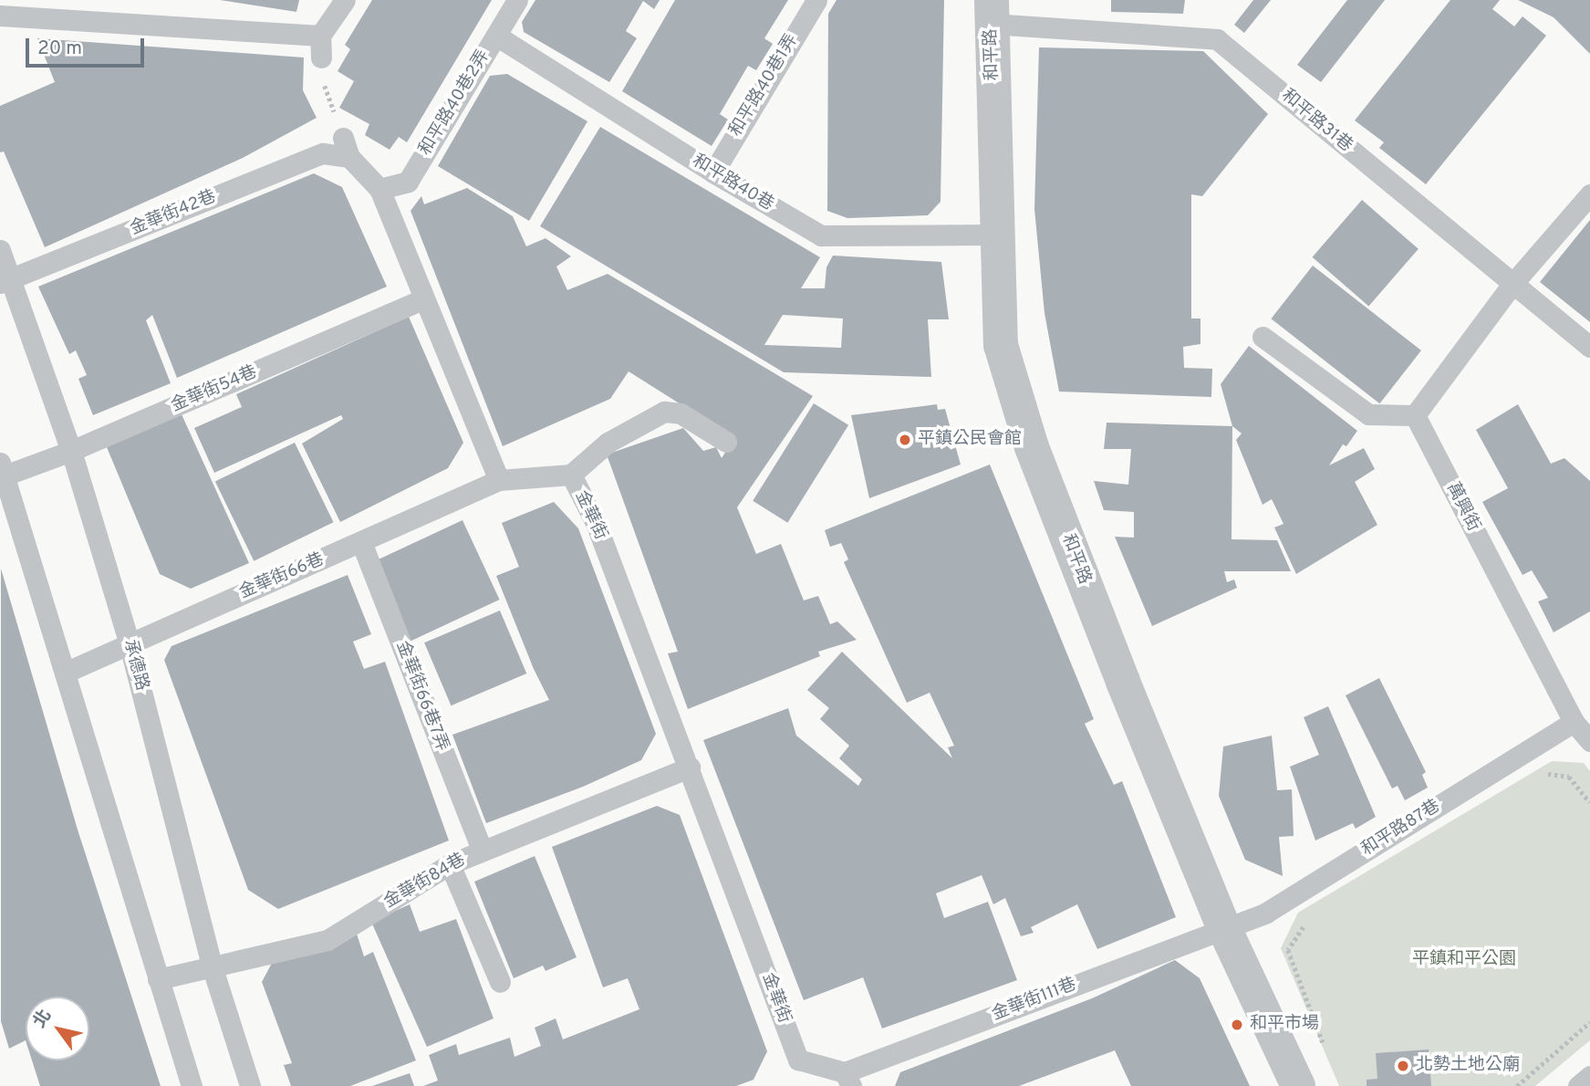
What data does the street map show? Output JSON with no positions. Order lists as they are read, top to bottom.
{
  "streets": {
    "street": ["和平路"],
    "lane": [
      "和平路40巷1弄",
      "和平路40巷2弄",
      "和平路31巷",
      "和平路40巷",
      "金華街42巷",
      "金華街54巷",
      "萬興街",
      "金華街",
      "金華街66巷",
      "承德路",
      "金華街66巷7弄",
      "和平路87巷",
      "金華街84巷",
      "金華街111巷"
    ]
  },
  "crossings": [
    ["和平路", "和平路31巷"],
    ["和平路", "和平路40巷"],
    ["和平路", "和平路87巷"],
    ["和平路", "金華街111巷"],
    ["和平路40巷1弄", "和平路40巷"],
    ["和平路40巷2弄", "和平路40巷"],
    ["金華街42巷", "承德路"],
    ["金華街54巷", "承德路"],
    ["萬興街", "和平路87巷"],
    ["金華街", "金華街66巷"],
    ["金華街", "金華街84巷"],
    ["金華街", "金華街111巷"],
    ["金華街66巷", "承德路"],
    ["金華街66巷", "金華街66巷7弄"],
    ["承德路", "金華街84巷"],
    ["金華街66巷7弄", "金華街84巷"],
    ["和平路87巷", "金華街111巷"]
  ],
  "parks": ["平鎮和平公園"],
  "places": ["平鎮公民會館", "和平市場", "北勢土地公廟"],
  "scale_bar": "20 m",
  "north": "top left"
}
